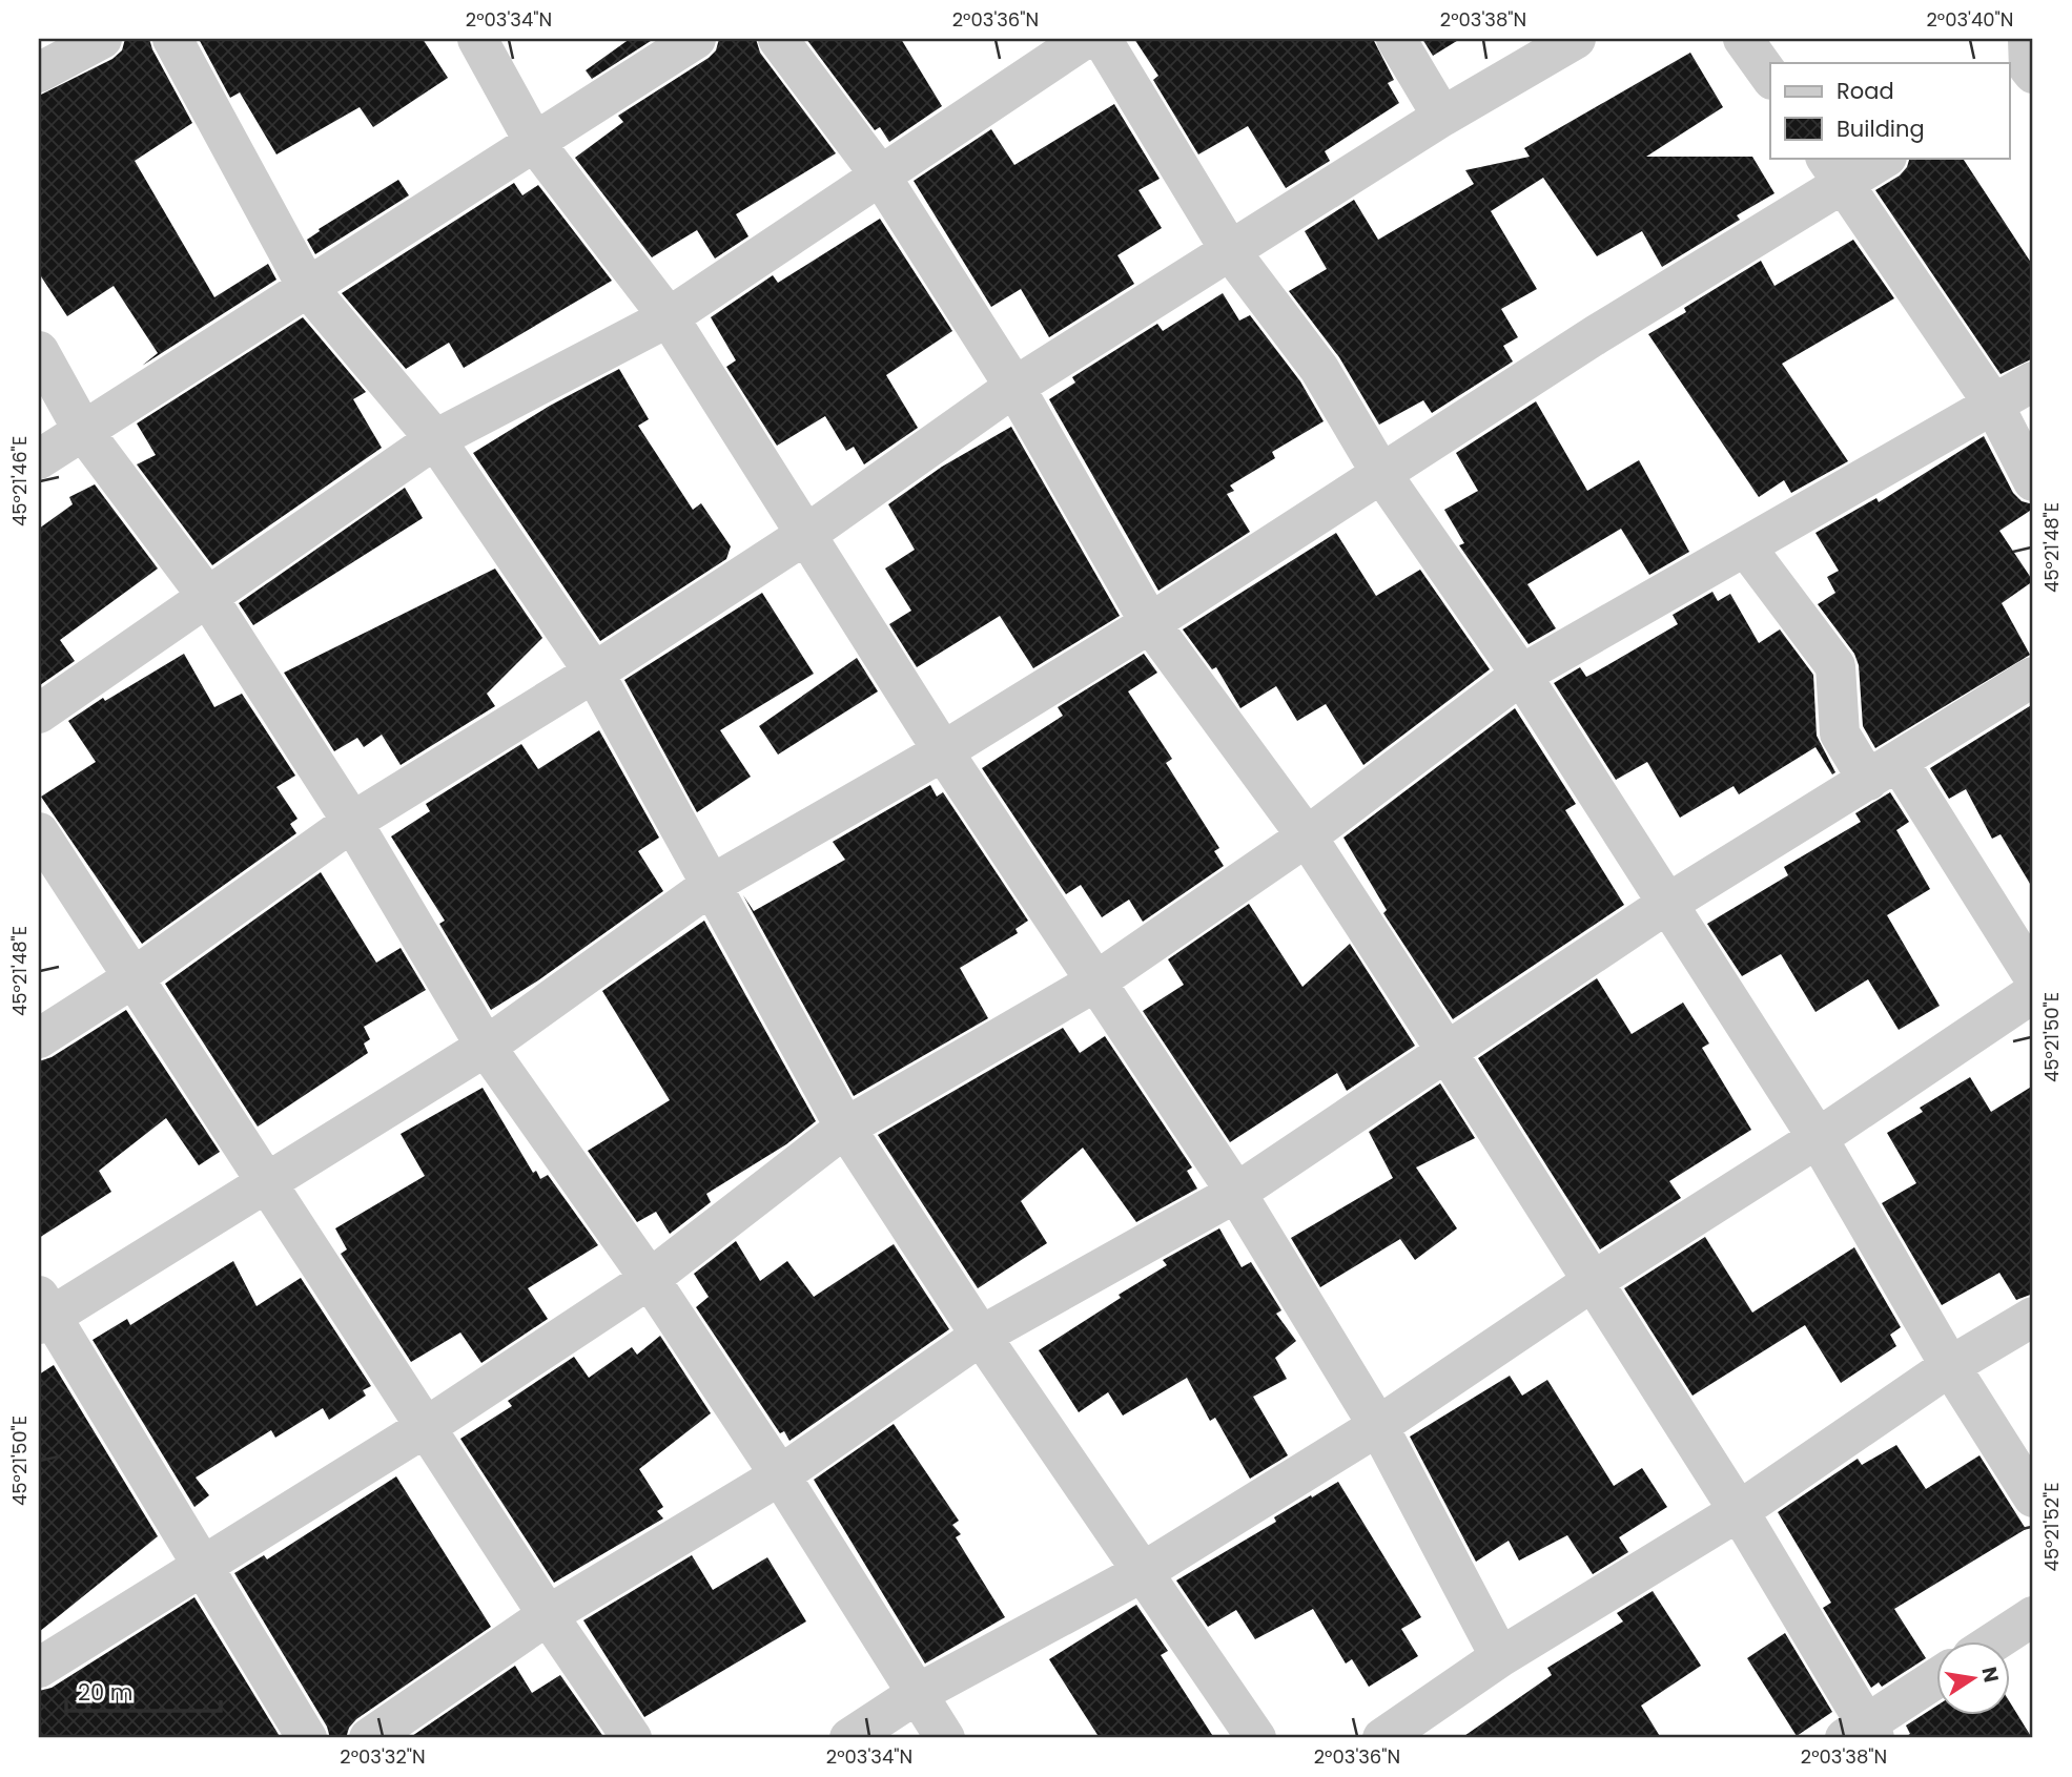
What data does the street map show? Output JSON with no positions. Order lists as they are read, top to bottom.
{
  "legend": ["Road", "Building"],
  "scale_bar": "20 m",
  "north": "right",
  "coordinates": [
    "2°03'34\"N",
    "2°03'36\"N",
    "2°03'38\"N",
    "2°03'40\"N",
    "45°21'46\"E",
    "45°21'48\"E",
    "45°21'50\"E",
    "45°21'52\"E",
    "2°03'32\"N"
  ]
}
